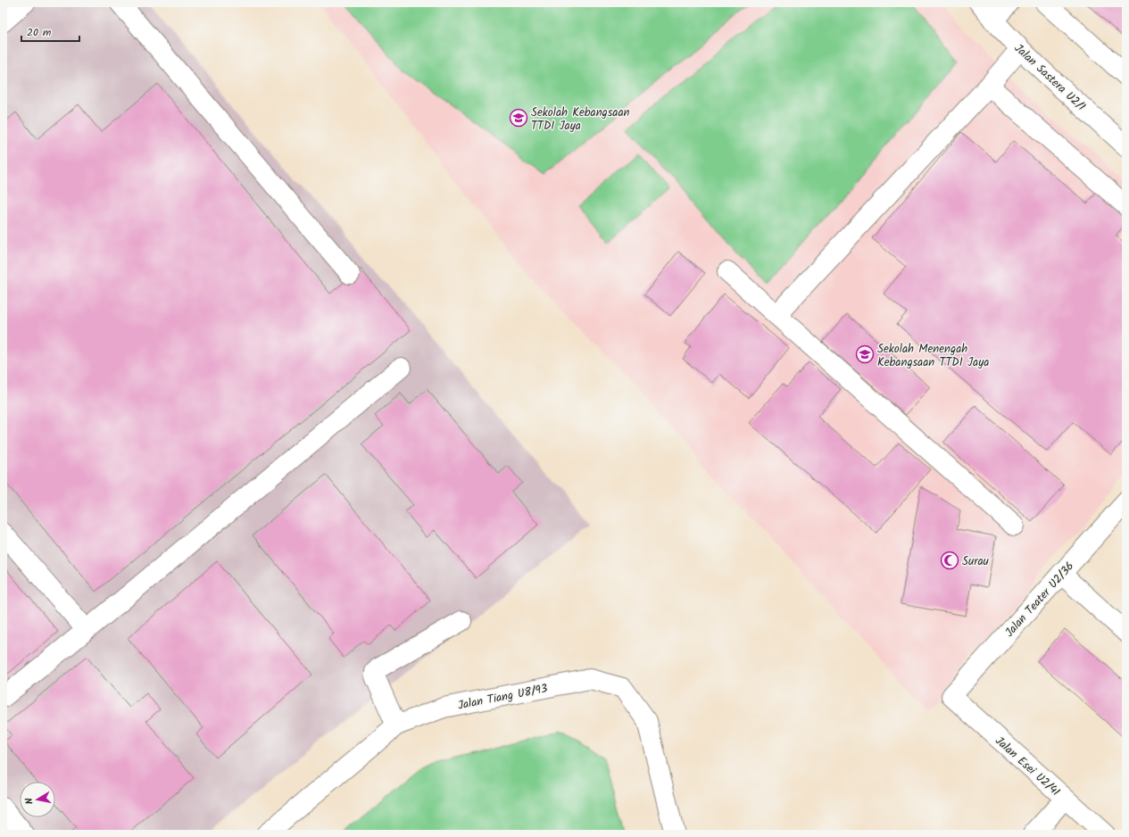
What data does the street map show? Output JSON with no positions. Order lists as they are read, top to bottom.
{
  "streets": {
    "street": [
      "Jalan Sastera U2/1",
      "Jalan Teater U2/36",
      "Jalan Tiang U8/93",
      "Jalan Esei U2/41"
    ]
  },
  "crossings": [
    ["Jalan Teater U2/36", "Jalan Esei U2/41"]
  ],
  "places": {
    "school or university": ["Sekolah Kebangsaan TTDI Jaya", "Sekolah Menengah Kebangsaan TTDI Jaya"],
    "mosque": ["Surau"]
  },
  "scale_bar": "20 m",
  "north": "left"
}
